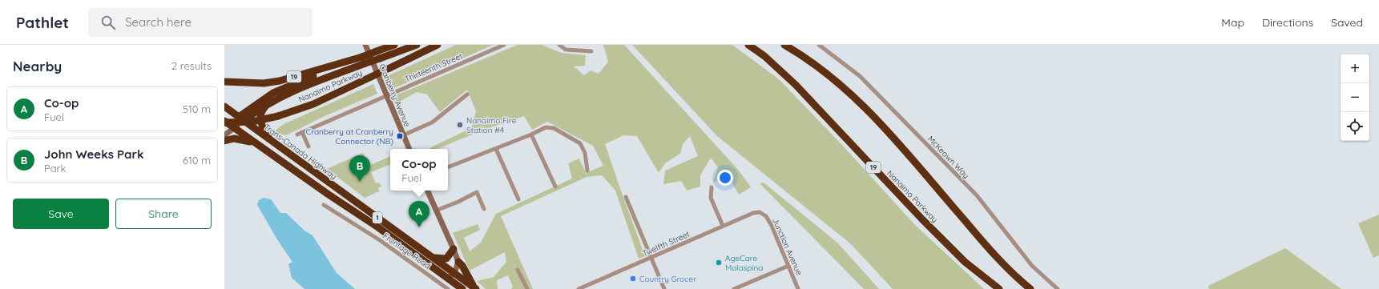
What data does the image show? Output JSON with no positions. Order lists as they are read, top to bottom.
{
  "streets": {
    "highway": [
      "19",
      "Nanaimo Parkway",
      "Trans-Canada Highway",
      "1"
    ],
    "street": [
      "Thirteenth Street",
      "Cranberry Avenue",
      "McKeown Way",
      "Twelfth Street",
      "Junction Avenue",
      "Frontage Road"
    ]
  },
  "crossings": [
    ["Thirteenth Street", "Cranberry Avenue"],
    ["Nanaimo Parkway", "1"],
    ["Trans-Canada Highway", "1"],
    ["Twelfth Street", "Junction Avenue"]
  ],
  "places": {
    "other": ["Nanaimo Fire Station #4", "AgeCare Malaspina", "Country Grocer"],
    "transit": ["Cranberry at Cranberry Connector (NB)"]
  },
  "page": {
    "header": "Pathlet",
    "search": "Search here",
    "nav": ["Map", "Directions", "Saved"],
    "heading": ["Nearby", "2 results"],
    "map_buttons": ["+", "−"],
    "list": [
      {
        "mark": "A",
        "name": "Co-op",
        "note": "Fuel",
        "value": "510 m"
      },
      {
        "mark": "B",
        "name": "John Weeks Park",
        "note": "Park",
        "value": "610 m"
      }
    ],
    "popup": ["Co-op", "Fuel"],
    "pins": ["B", "A"],
    "buttons": ["Save", "Share"]
  }
}
